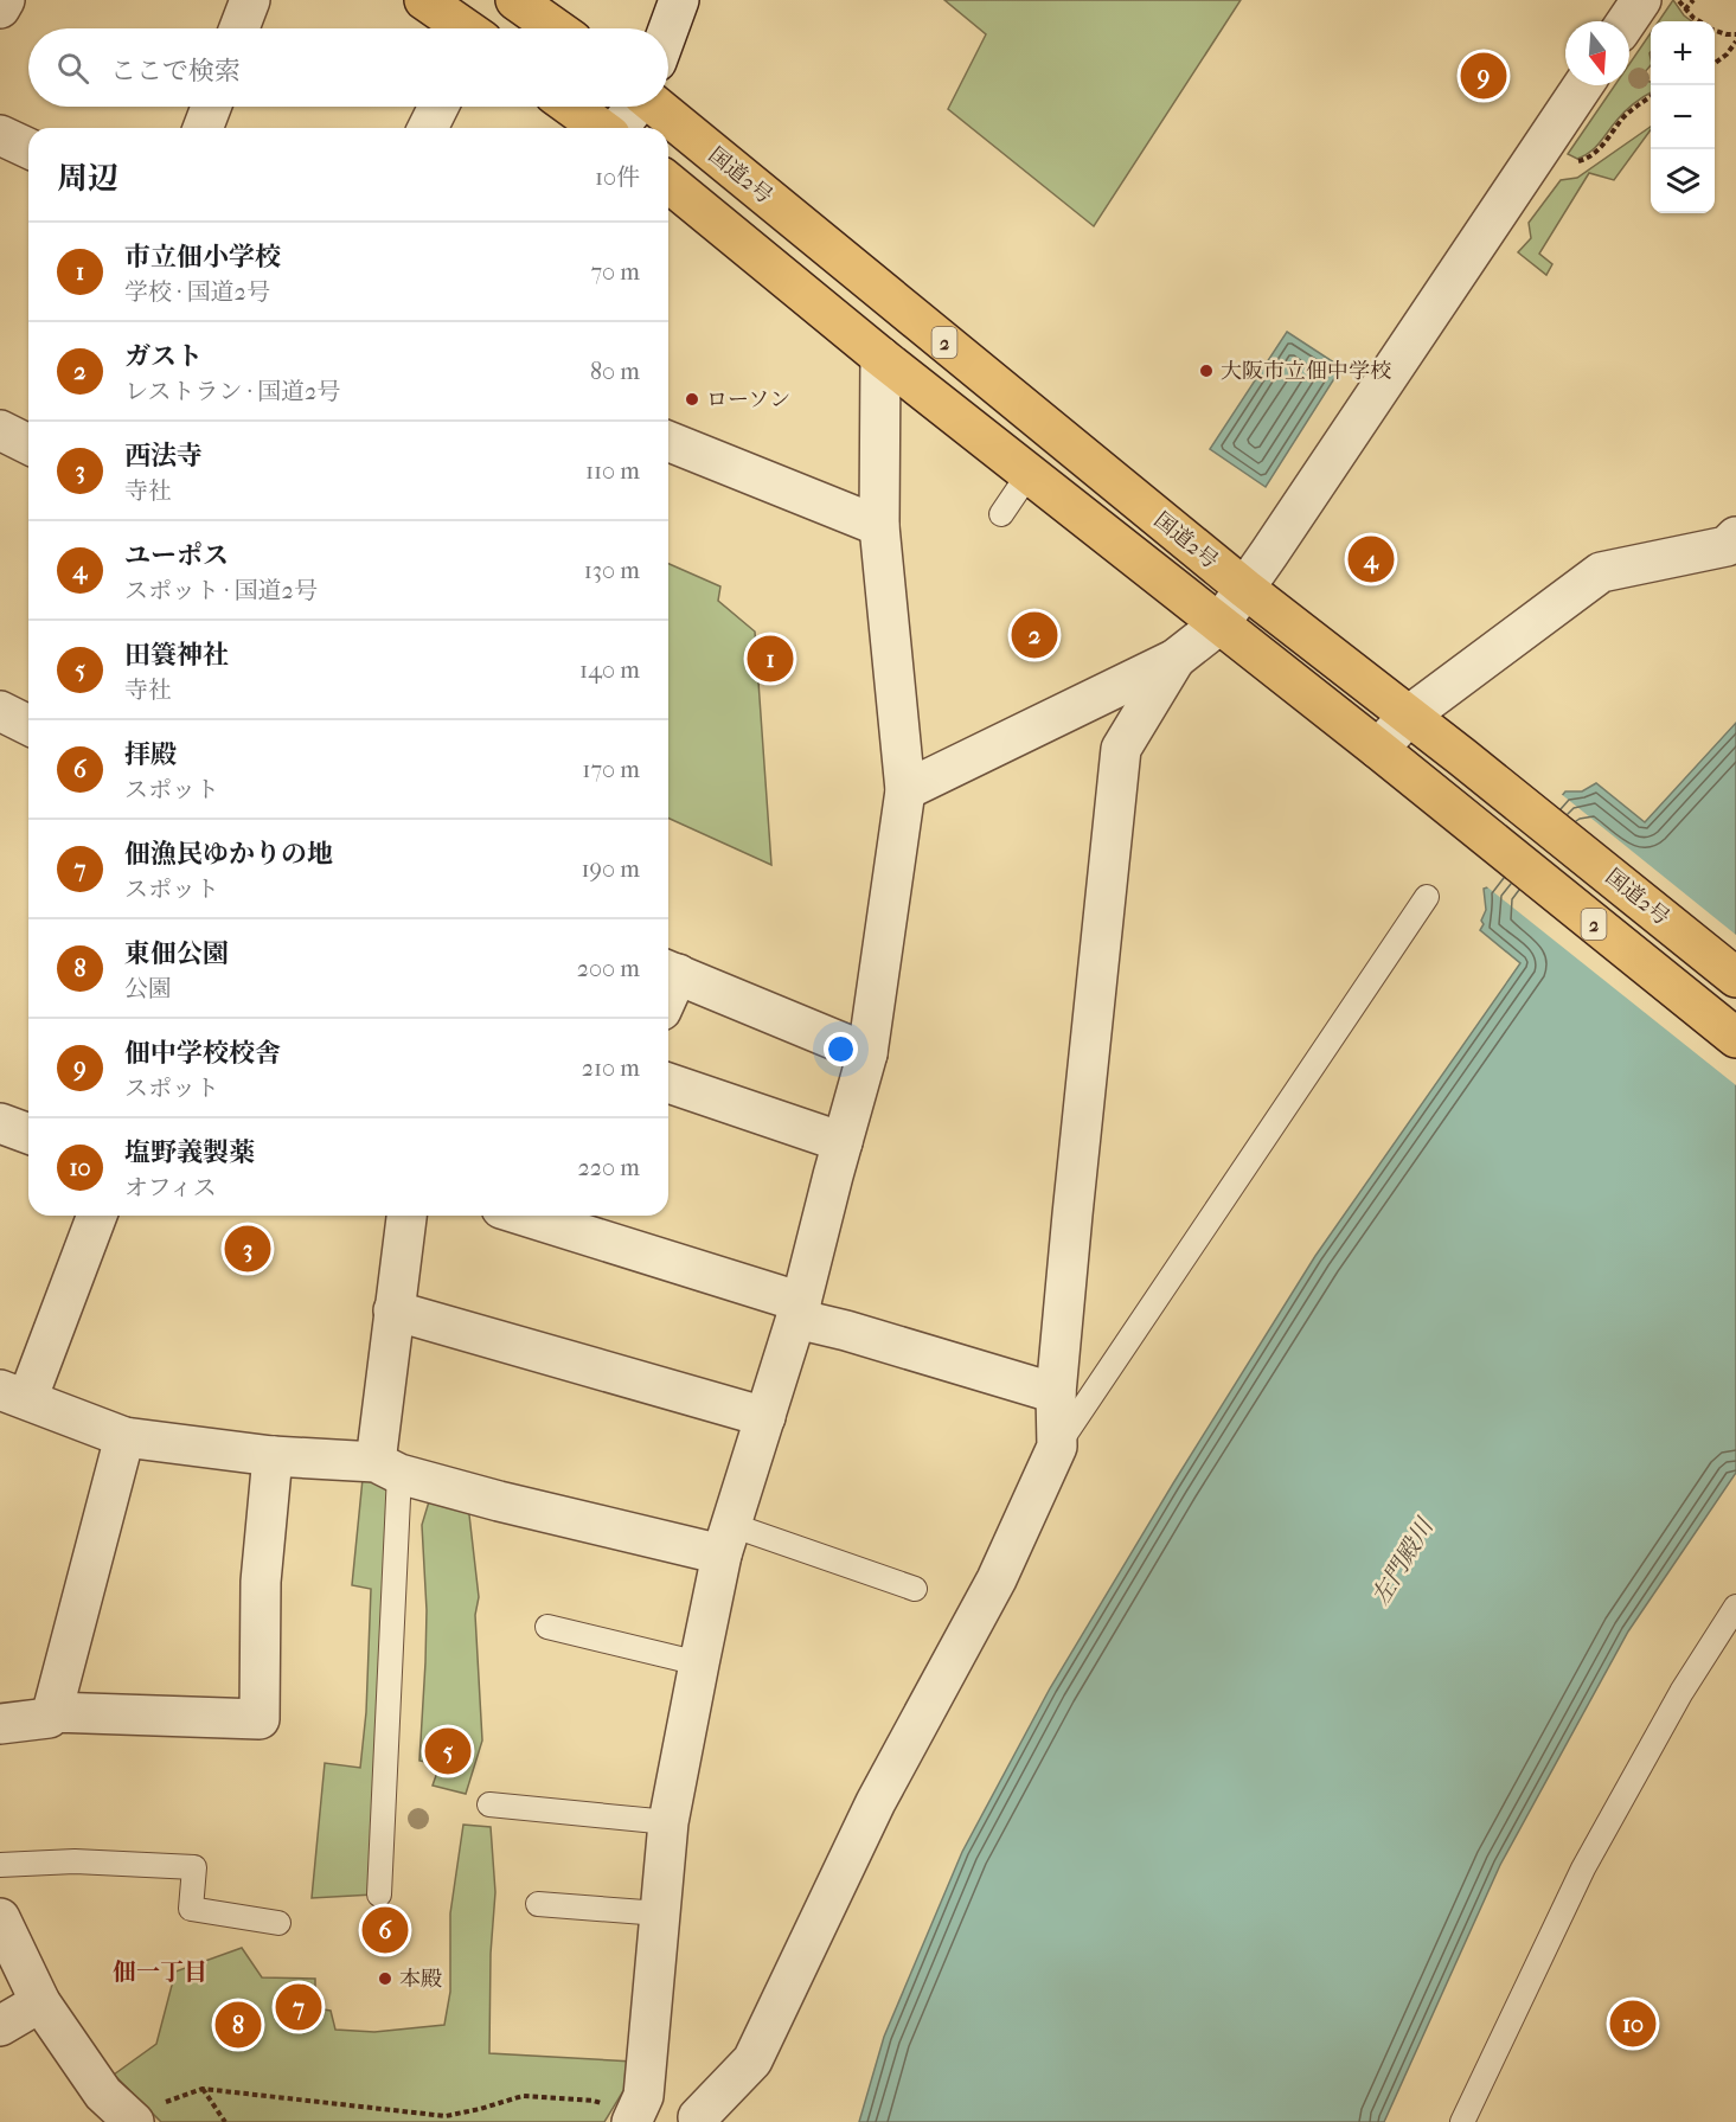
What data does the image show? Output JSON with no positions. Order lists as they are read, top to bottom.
{
  "streets": {
    "highway": ["国道2号", "2"]
  },
  "districts": ["佃一丁目"],
  "water": ["左門殿川"],
  "places": ["大阪市立佃中学校", "ローソン", "本殿"],
  "north": "bottom",
  "page": {
    "map_buttons": ["+", "−"],
    "search": "ここで検索",
    "pins": [
      "9",
      "4",
      "2",
      "1",
      "3",
      "5",
      "6",
      "7",
      "10",
      "8"
    ],
    "heading": ["周辺", "10件"],
    "list": [
      {
        "mark": "1",
        "name": "市立佃小学校",
        "note": "学校 · 国道2号",
        "value": "70 m"
      },
      {
        "mark": "2",
        "name": "ガスト",
        "note": "レストラン · 国道2号",
        "value": "80 m"
      },
      {
        "mark": "3",
        "name": "西法寺",
        "note": "寺社",
        "value": "110 m"
      },
      {
        "mark": "4",
        "name": "ユーポス",
        "note": "スポット · 国道2号",
        "value": "130 m"
      },
      {
        "mark": "5",
        "name": "田簑神社",
        "note": "寺社",
        "value": "140 m"
      },
      {
        "mark": "6",
        "name": "拝殿",
        "note": "スポット",
        "value": "170 m"
      },
      {
        "mark": "7",
        "name": "佃漁民ゆかりの地",
        "note": "スポット",
        "value": "190 m"
      },
      {
        "mark": "8",
        "name": "東佃公園",
        "note": "公園",
        "value": "200 m"
      },
      {
        "mark": "9",
        "name": "佃中学校校舎",
        "note": "スポット",
        "value": "210 m"
      },
      {
        "mark": "10",
        "name": "塩野義製薬",
        "note": "オフィス",
        "value": "220 m"
      }
    ]
  }
}
